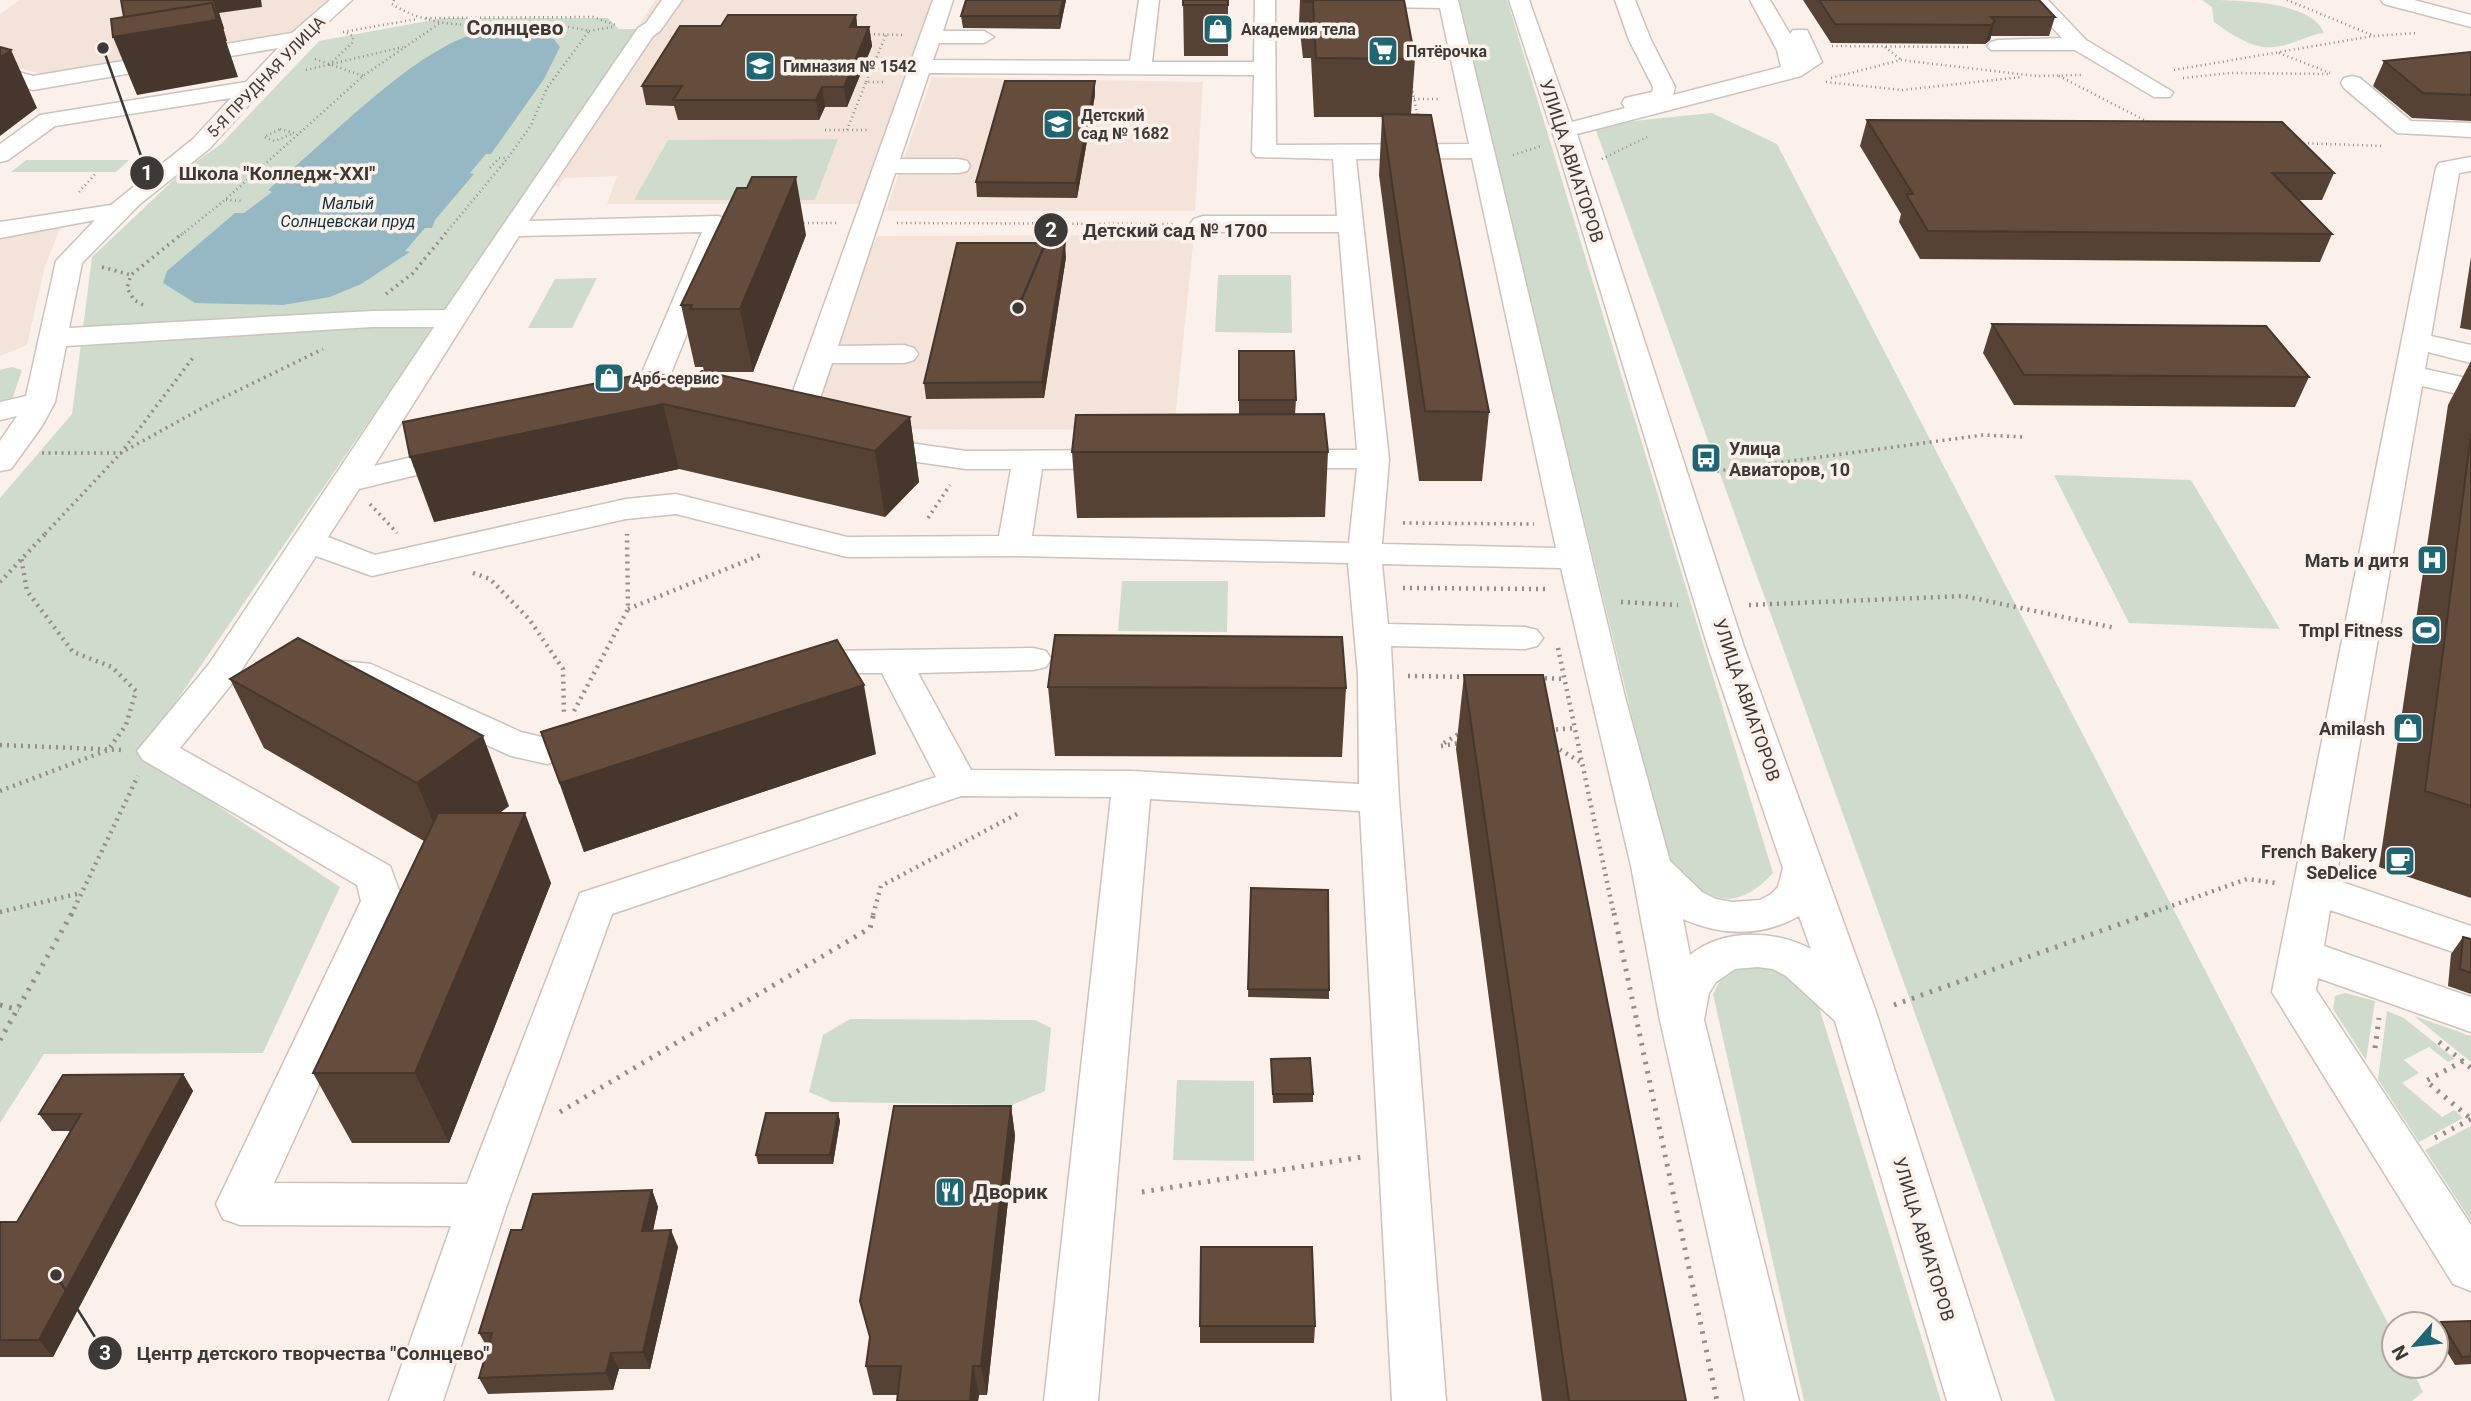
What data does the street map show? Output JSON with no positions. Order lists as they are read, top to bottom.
{
  "streets": {
    "street": ["5-Я ПРУДНАЯ УЛИЦА", "УЛИЦА АВИАТОРОВ"]
  },
  "districts": ["Солнцево"],
  "water": ["Малый Солнцевскаи пруд"],
  "places": {
    "shop": ["Академия тела", "Арб-сервис", "Amilash"],
    "other": ["Школа \"Колледж-XXI\"", "Детский сад № 1700", "Центр детского творчества \"Солнцево\""],
    "supermarket": ["Пятёрочка"],
    "school or university": ["Гимназия № 1542", "Детский сад № 1682"],
    "bus stop": ["Улица Авиаторов, 10"],
    "hospital": ["Мать и дитя"],
    "sports": ["Tmpl Fitness"],
    "cafe": ["French Bakery SeDelice"],
    "restaurant": ["Дворик"]
  },
  "north": "bottom left"
}
